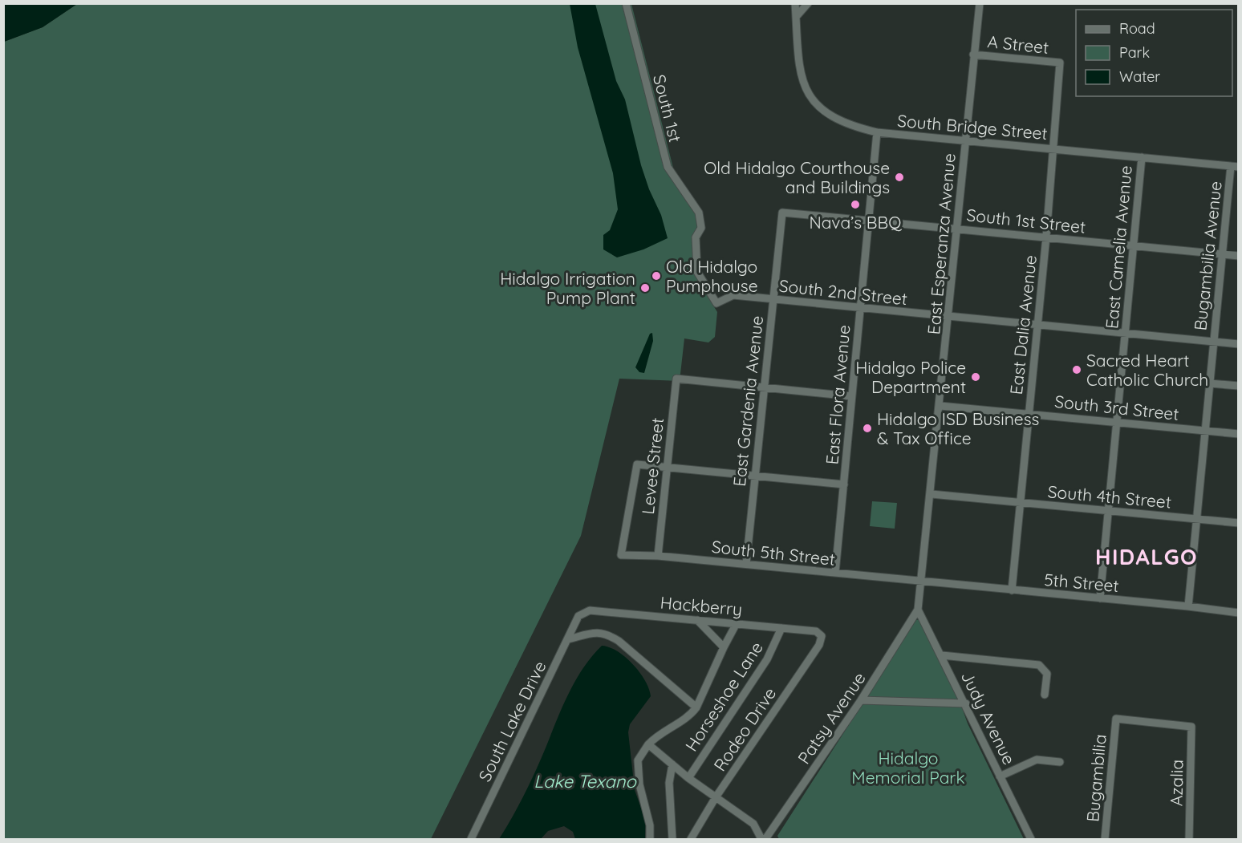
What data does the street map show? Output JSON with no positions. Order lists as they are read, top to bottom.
{
  "streets": {
    "street": [
      "A Street",
      "South 1st",
      "South Bridge Street",
      "South 1st Street",
      "East Esperanza Avenue",
      "East Camelia Avenue",
      "Bugambilia Avenue",
      "South 2nd Street",
      "East Dalia Avenue",
      "East Flora Avenue",
      "East Gardenia Avenue",
      "South 3rd Street",
      "Levee Street",
      "South 4th Street",
      "South 5th Street",
      "5th Street",
      "Hackberry",
      "Horseshoe Lane",
      "Patsy Avenue",
      "Judy Avenue",
      "South Lake Drive",
      "Rodeo Drive",
      "Bugambilia",
      "Azalia"
    ]
  },
  "crossings": [
    ["A Street", "East Esperanza Avenue"],
    ["A Street", "East Dalia Avenue"],
    ["South 1st", "South 2nd Street"],
    ["South Bridge Street", "East Esperanza Avenue"],
    ["South Bridge Street", "East Camelia Avenue"],
    ["South Bridge Street", "Bugambilia Avenue"],
    ["South Bridge Street", "East Dalia Avenue"],
    ["South Bridge Street", "East Flora Avenue"],
    ["South 1st Street", "East Esperanza Avenue"],
    ["South 1st Street", "East Camelia Avenue"],
    ["South 1st Street", "Bugambilia Avenue"],
    ["South 1st Street", "East Dalia Avenue"],
    ["South 1st Street", "East Flora Avenue"],
    ["South 1st Street", "East Gardenia Avenue"],
    ["East Esperanza Avenue", "South 2nd Street"],
    ["East Esperanza Avenue", "South 3rd Street"],
    ["East Esperanza Avenue", "South 4th Street"],
    ["East Esperanza Avenue", "South 5th Street"],
    ["East Esperanza Avenue", "5th Street"],
    ["East Esperanza Avenue", "Patsy Avenue"],
    ["East Esperanza Avenue", "Judy Avenue"],
    ["East Camelia Avenue", "South 2nd Street"],
    ["East Camelia Avenue", "South 3rd Street"],
    ["East Camelia Avenue", "South 4th Street"],
    ["East Camelia Avenue", "5th Street"],
    ["Bugambilia Avenue", "South 2nd Street"],
    ["Bugambilia Avenue", "South 3rd Street"],
    ["Bugambilia Avenue", "South 4th Street"],
    ["Bugambilia Avenue", "5th Street"],
    ["South 2nd Street", "East Dalia Avenue"],
    ["South 2nd Street", "East Flora Avenue"],
    ["South 2nd Street", "East Gardenia Avenue"],
    ["East Dalia Avenue", "South 3rd Street"],
    ["East Dalia Avenue", "South 4th Street"],
    ["East Dalia Avenue", "5th Street"],
    ["East Flora Avenue", "South 5th Street"],
    ["East Gardenia Avenue", "Levee Street"],
    ["East Gardenia Avenue", "South 5th Street"],
    ["Levee Street", "South 5th Street"],
    ["South 5th Street", "5th Street"],
    ["Hackberry", "Horseshoe Lane"],
    ["Hackberry", "South Lake Drive"],
    ["Hackberry", "Rodeo Drive"],
    ["Patsy Avenue", "Judy Avenue"],
    ["Bugambilia", "Azalia"]
  ],
  "districts": ["HIDALGO"],
  "water": ["Lake Texano"],
  "parks": ["Hidalgo Memorial Park"],
  "places": [
    "Old Hidalgo Courthouse and Buildings",
    "Nava’s BBQ",
    "Old Hidalgo Pumphouse",
    "Hidalgo Irrigation Pump Plant",
    "Sacred Heart Catholic Church",
    "Hidalgo Police Department",
    "Hidalgo ISD Business & Tax Office"
  ],
  "legend": ["Road", "Park", "Water"]
}
